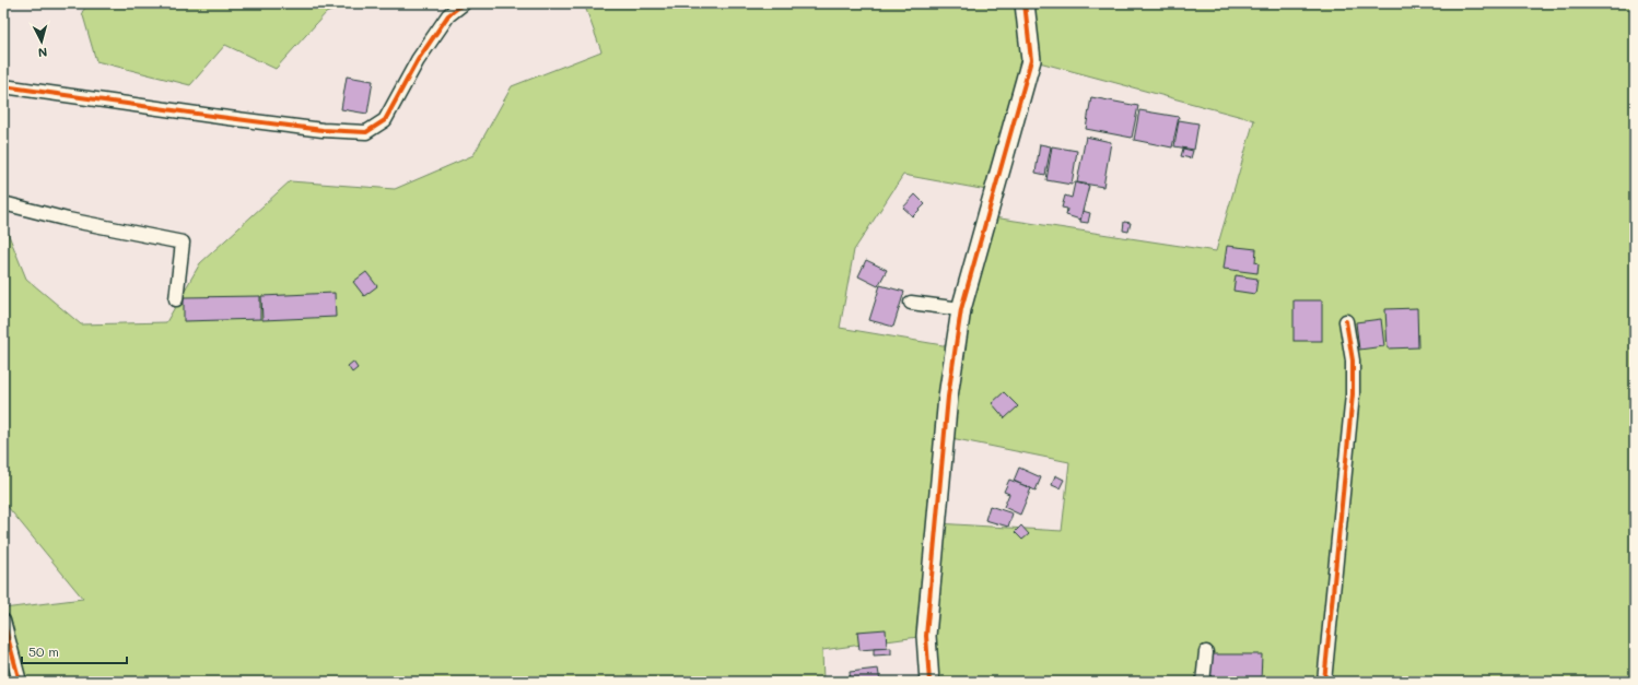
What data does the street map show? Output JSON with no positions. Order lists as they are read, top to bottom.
{
  "scale_bar": "50 m",
  "north": "bottom"
}
